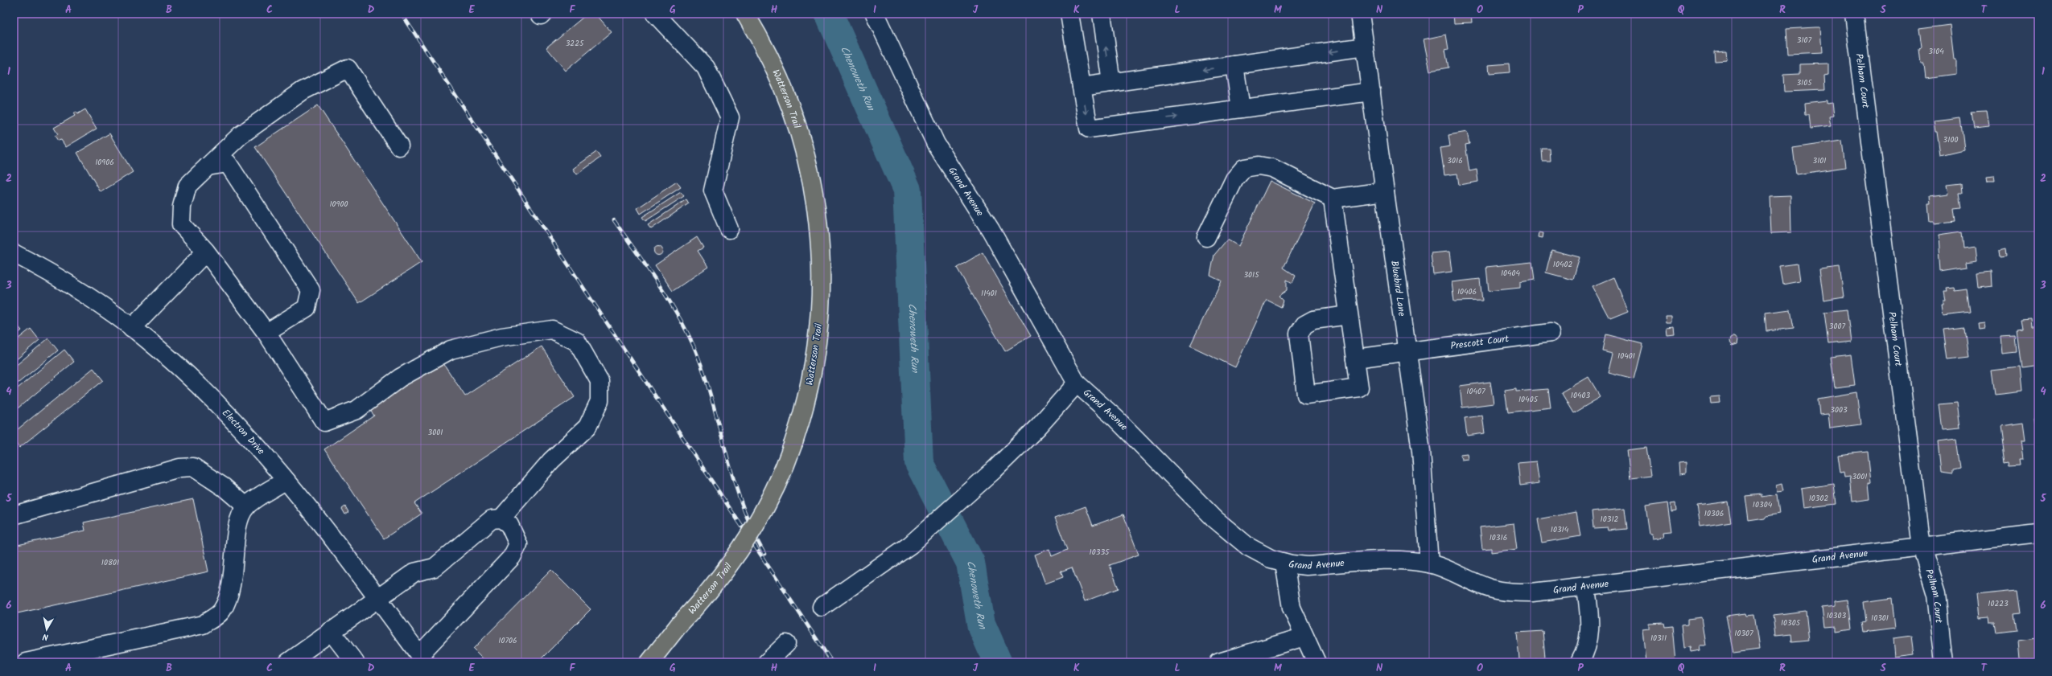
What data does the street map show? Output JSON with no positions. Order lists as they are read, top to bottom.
{
  "streets": {
    "main road": ["Watterson Trail"],
    "street": [
      "Pelham Court",
      "Grand Avenue",
      "Bluebird Lane",
      "Prescott Court",
      "Electron Drive"
    ]
  },
  "crossings": [
    ["Pelham Court", "Grand Avenue"],
    ["Grand Avenue", "Bluebird Lane"],
    ["Bluebird Lane", "Prescott Court"]
  ],
  "water": ["Chenoweth Run"],
  "house_numbers": [
    "3107",
    "3225",
    "3104",
    "3105",
    "3100",
    "3016",
    "3101",
    "10906",
    "10900",
    "10402",
    "10404",
    "3015",
    "10406",
    "11401",
    "3007",
    "10401",
    "10407",
    "10403",
    "10405",
    "3003",
    "3001",
    "3001",
    "10302",
    "10304",
    "10306",
    "10312",
    "10314",
    "10316",
    "10335",
    "10801",
    "10223",
    "10303",
    "10301",
    "10305",
    "10307",
    "10311",
    "10706"
  ],
  "north": "bottom",
  "grid": {
    "columns": [
      "A",
      "B",
      "C",
      "D",
      "E",
      "F",
      "G",
      "H",
      "I",
      "J",
      "K",
      "L",
      "M",
      "N",
      "O",
      "P",
      "Q",
      "R",
      "S",
      "T"
    ],
    "rows": [
      "1",
      "2",
      "3",
      "4",
      "5",
      "6"
    ]
  }
}
